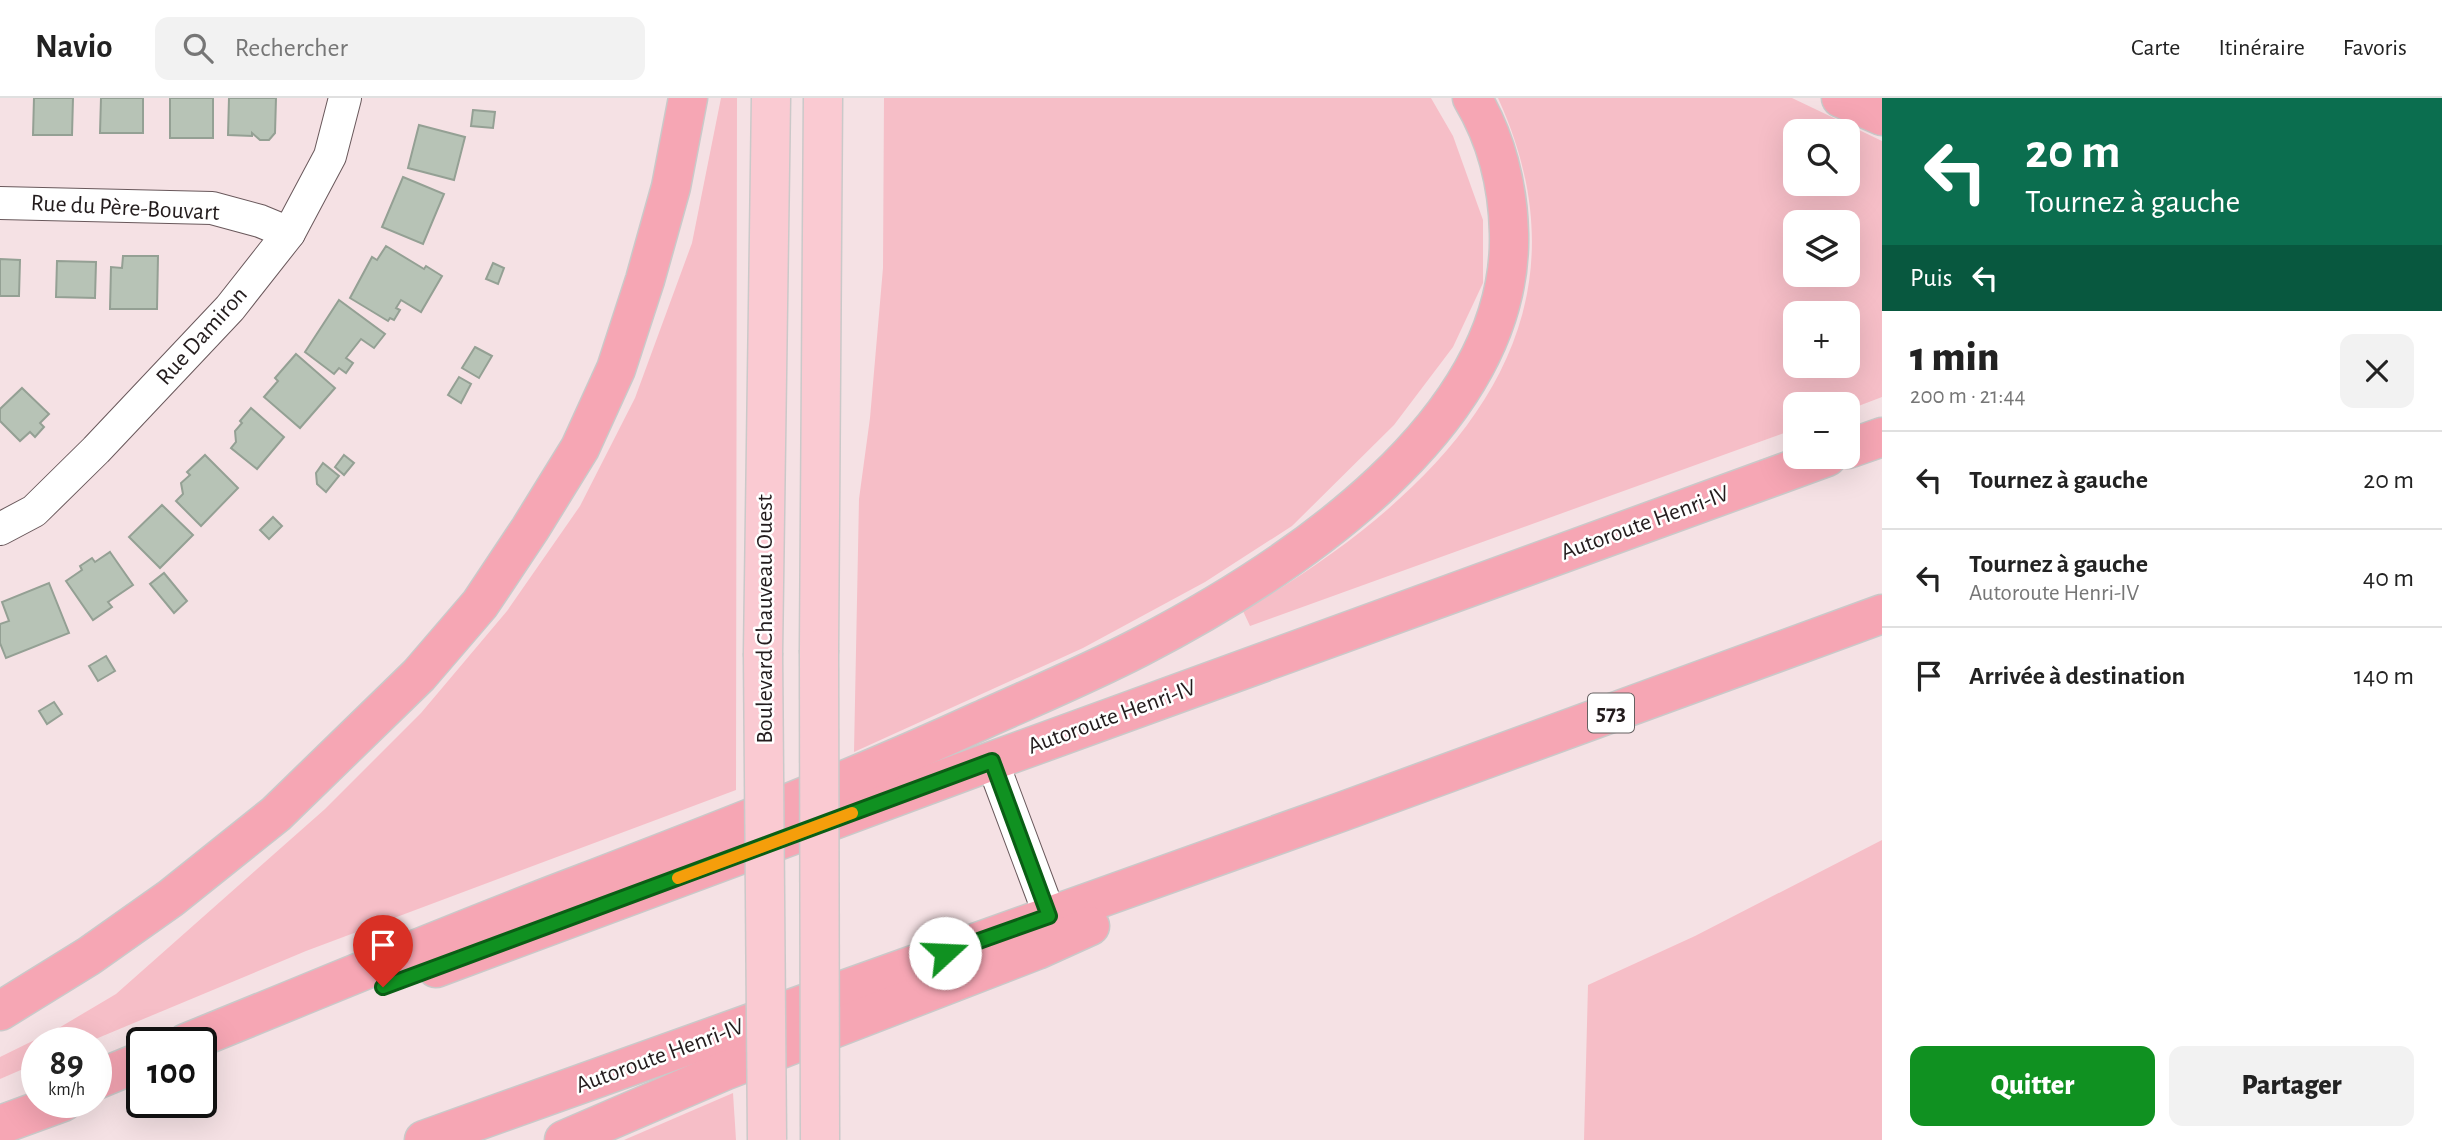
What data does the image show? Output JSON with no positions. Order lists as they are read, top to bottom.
{
  "streets": {
    "highway": ["Autoroute Henri-IV", "573"],
    "main road": ["Boulevard Chauveau Ouest"],
    "street": ["Rue du Père-Bouvart", "Rue Damiron"]
  },
  "crossings": [
    ["Rue du Père-Bouvart", "Rue Damiron"]
  ],
  "page": {
    "header": "Navio",
    "search": "Rechercher",
    "nav": ["Carte", "Itinéraire", "Favoris"],
    "turn": ["20 m", "Tournez à gauche"],
    "map_buttons": ["+", "−"],
    "then": "Puis",
    "heading": ["1 min", "200 m · 21:44"],
    "list": [
      {
        "name": "Tournez à gauche",
        "value": "20 m"
      },
      {
        "name": "Tournez à gauche",
        "note": "Autoroute Henri-IV",
        "value": "40 m"
      },
      {
        "name": "Arrivée à destination",
        "value": "140 m"
      }
    ],
    "speed": "89 km/h",
    "limit": "100",
    "buttons": ["Quitter", "Partager"]
  }
}
